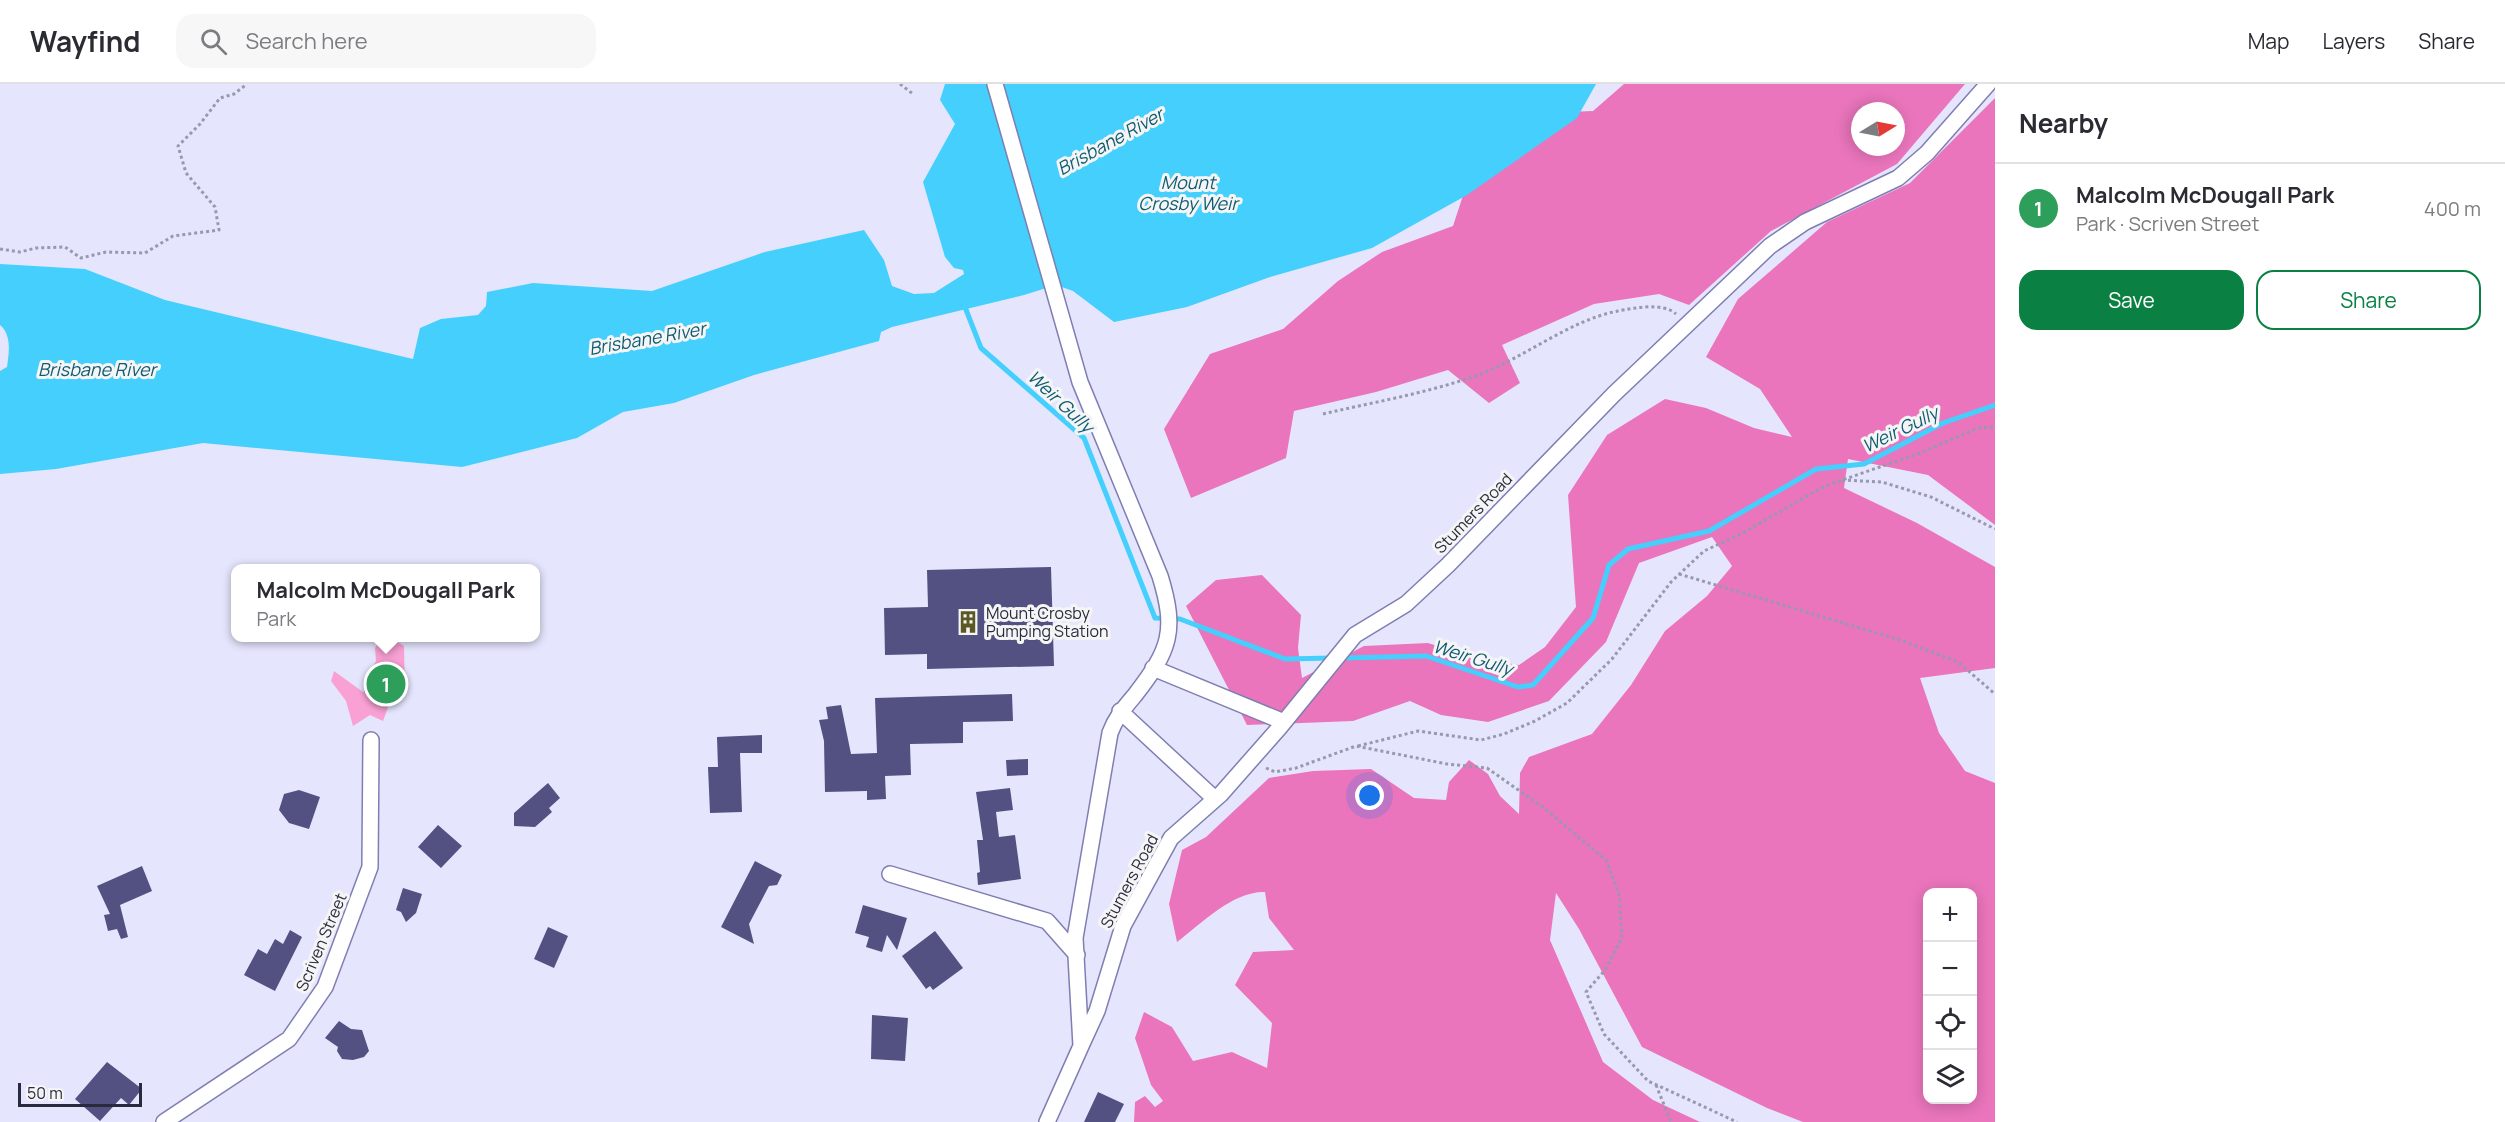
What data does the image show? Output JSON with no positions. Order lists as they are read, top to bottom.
{
  "streets": {
    "street": ["Stumers Road", "Scriven Street"]
  },
  "water": ["Brisbane River", "Mount Crosby Weir", "Weir Gully"],
  "places": {
    "building": ["Mount Crosby Pumping Station"]
  },
  "scale_bar": "50 m",
  "north": "right",
  "page": {
    "header": "Wayfind",
    "search": "Search here",
    "nav": ["Map", "Layers", "Share"],
    "heading": "Nearby",
    "list": [
      {
        "mark": "1",
        "name": "Malcolm McDougall Park",
        "note": "Park · Scriven Street",
        "value": "400 m"
      }
    ],
    "buttons": ["Save", "Share"],
    "popup": ["Malcolm McDougall Park", "Park"],
    "pins": "1",
    "map_buttons": ["+", "−"],
    "scale": "50 m"
  }
}
